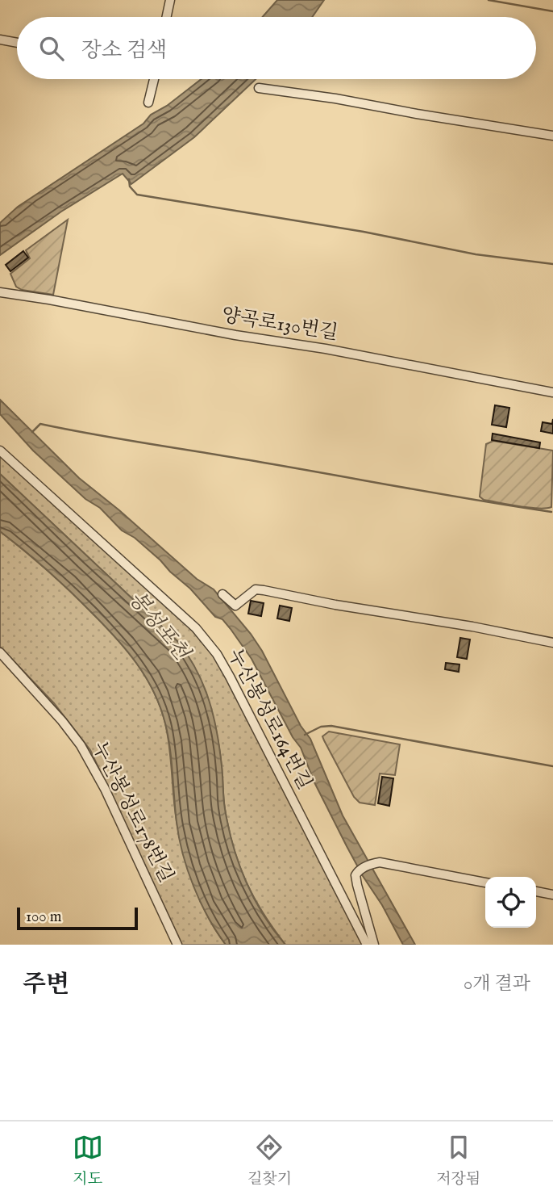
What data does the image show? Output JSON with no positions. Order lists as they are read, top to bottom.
{
  "streets": {
    "lane": ["양곡로130번길", "누산봉성로164번길", "누산봉성로178번길"]
  },
  "water": ["봉성포천"],
  "scale_bar": "100 m",
  "page": {
    "search": "장소 검색",
    "scale": "100 m",
    "heading": ["주변", "0개 결과"],
    "nav": ["지도", "길찾기", "저장됨"]
  }
}
